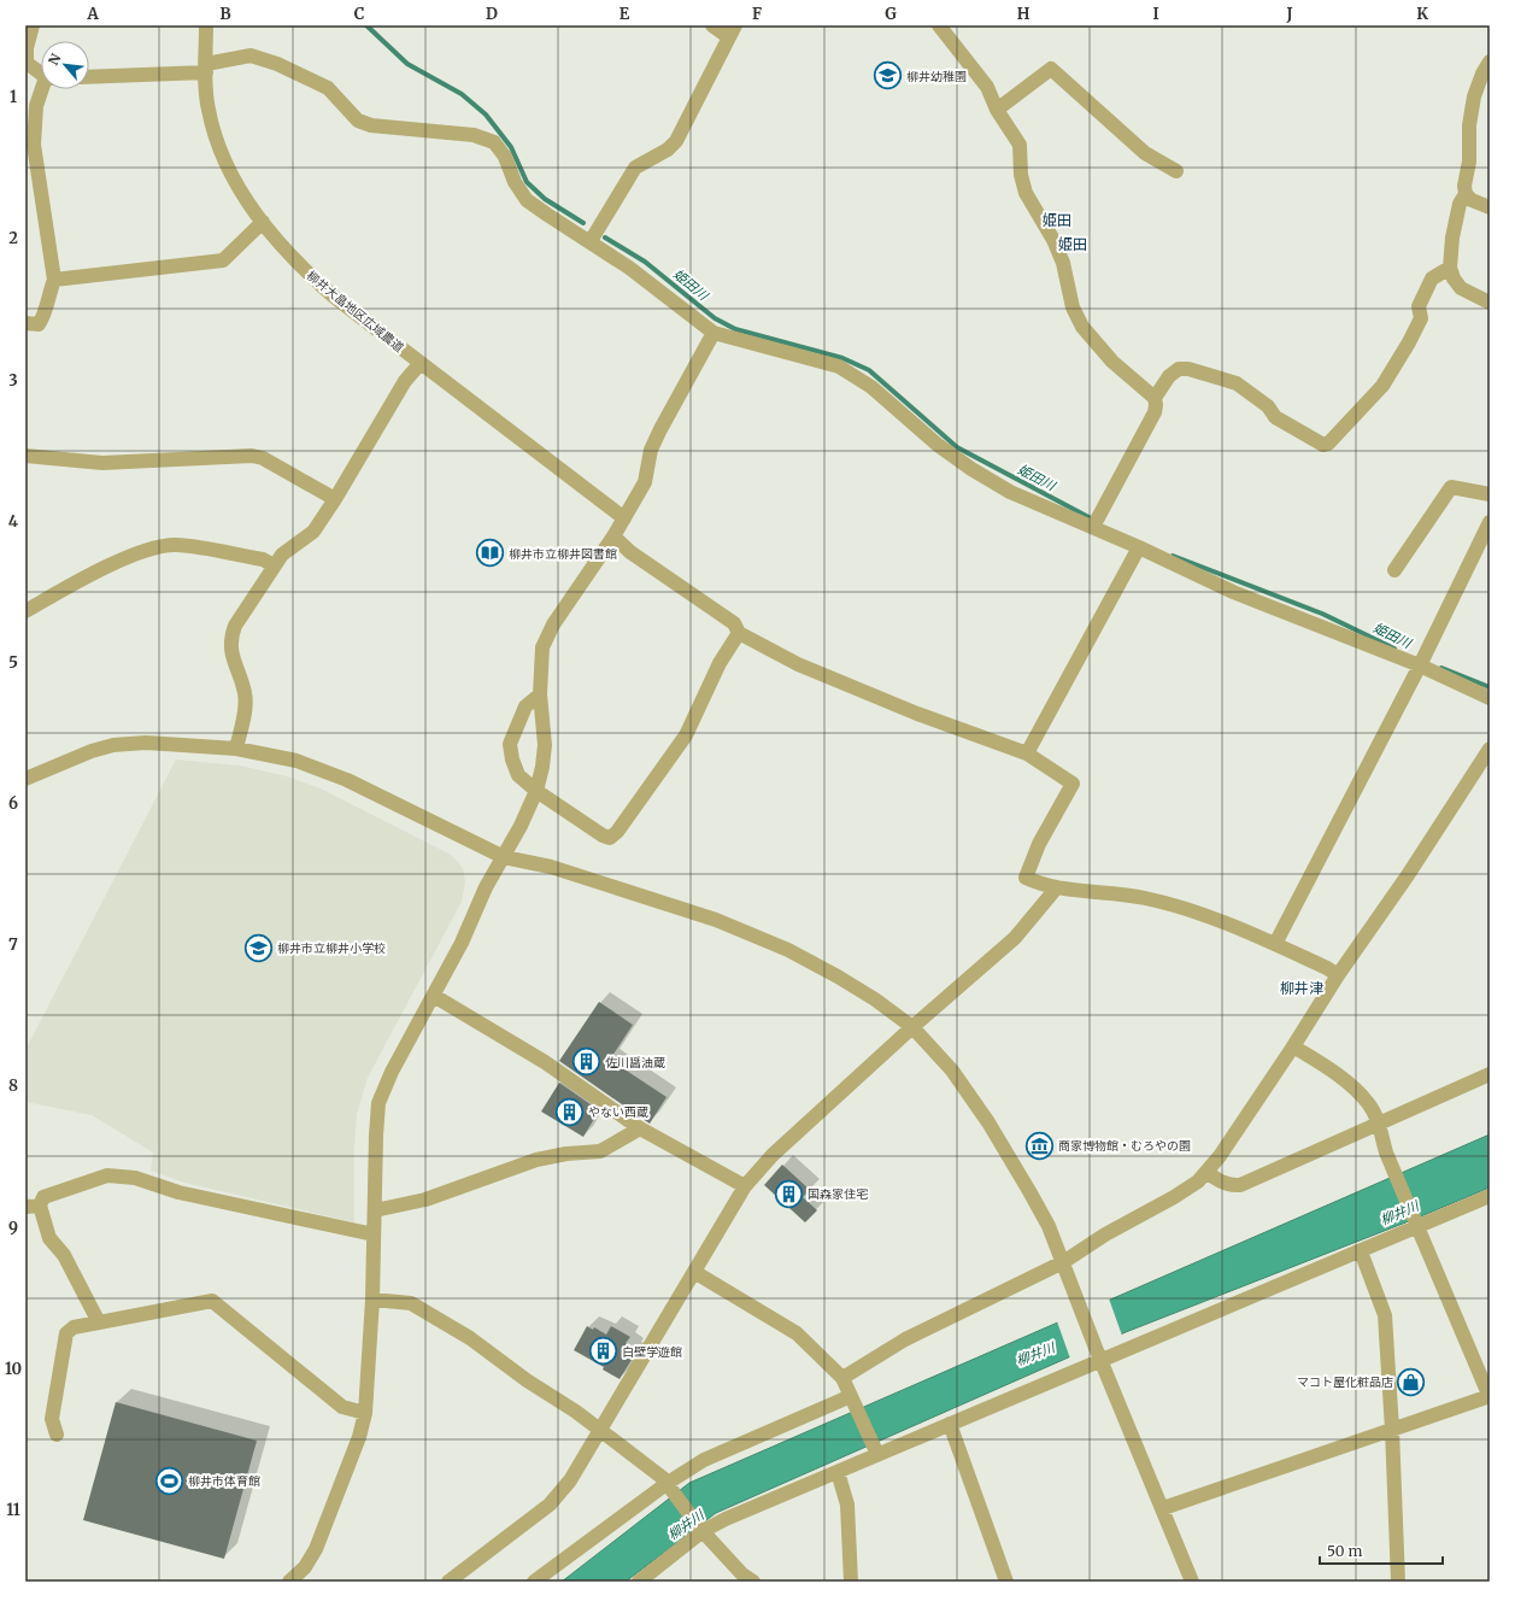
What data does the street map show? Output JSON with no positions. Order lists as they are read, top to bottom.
{
  "streets": {
    "street": ["柳井大畠地区広域農道"]
  },
  "districts": ["姫田", "姫田", "柳井津"],
  "water": ["姫田川", "柳井川"],
  "places": {
    "school or university": ["柳井幼稚園", "柳井市立柳井小学校"],
    "library": ["柳井市立柳井図書館"],
    "building": [
      "佐川醤油蔵",
      "やない西蔵",
      "国森家住宅",
      "白壁学遊館"
    ],
    "museum": ["商家博物館・むろやの園"],
    "shop": ["マコト屋化粧品店"],
    "sports": ["柳井市体育館"]
  },
  "scale_bar": "50 m",
  "north": "top left",
  "grid": {
    "columns": [
      "A",
      "B",
      "C",
      "D",
      "E",
      "F",
      "G",
      "H",
      "I",
      "J",
      "K"
    ],
    "rows": [
      "1",
      "2",
      "3",
      "4",
      "5",
      "6",
      "7",
      "8",
      "9",
      "10",
      "11"
    ]
  }
}
